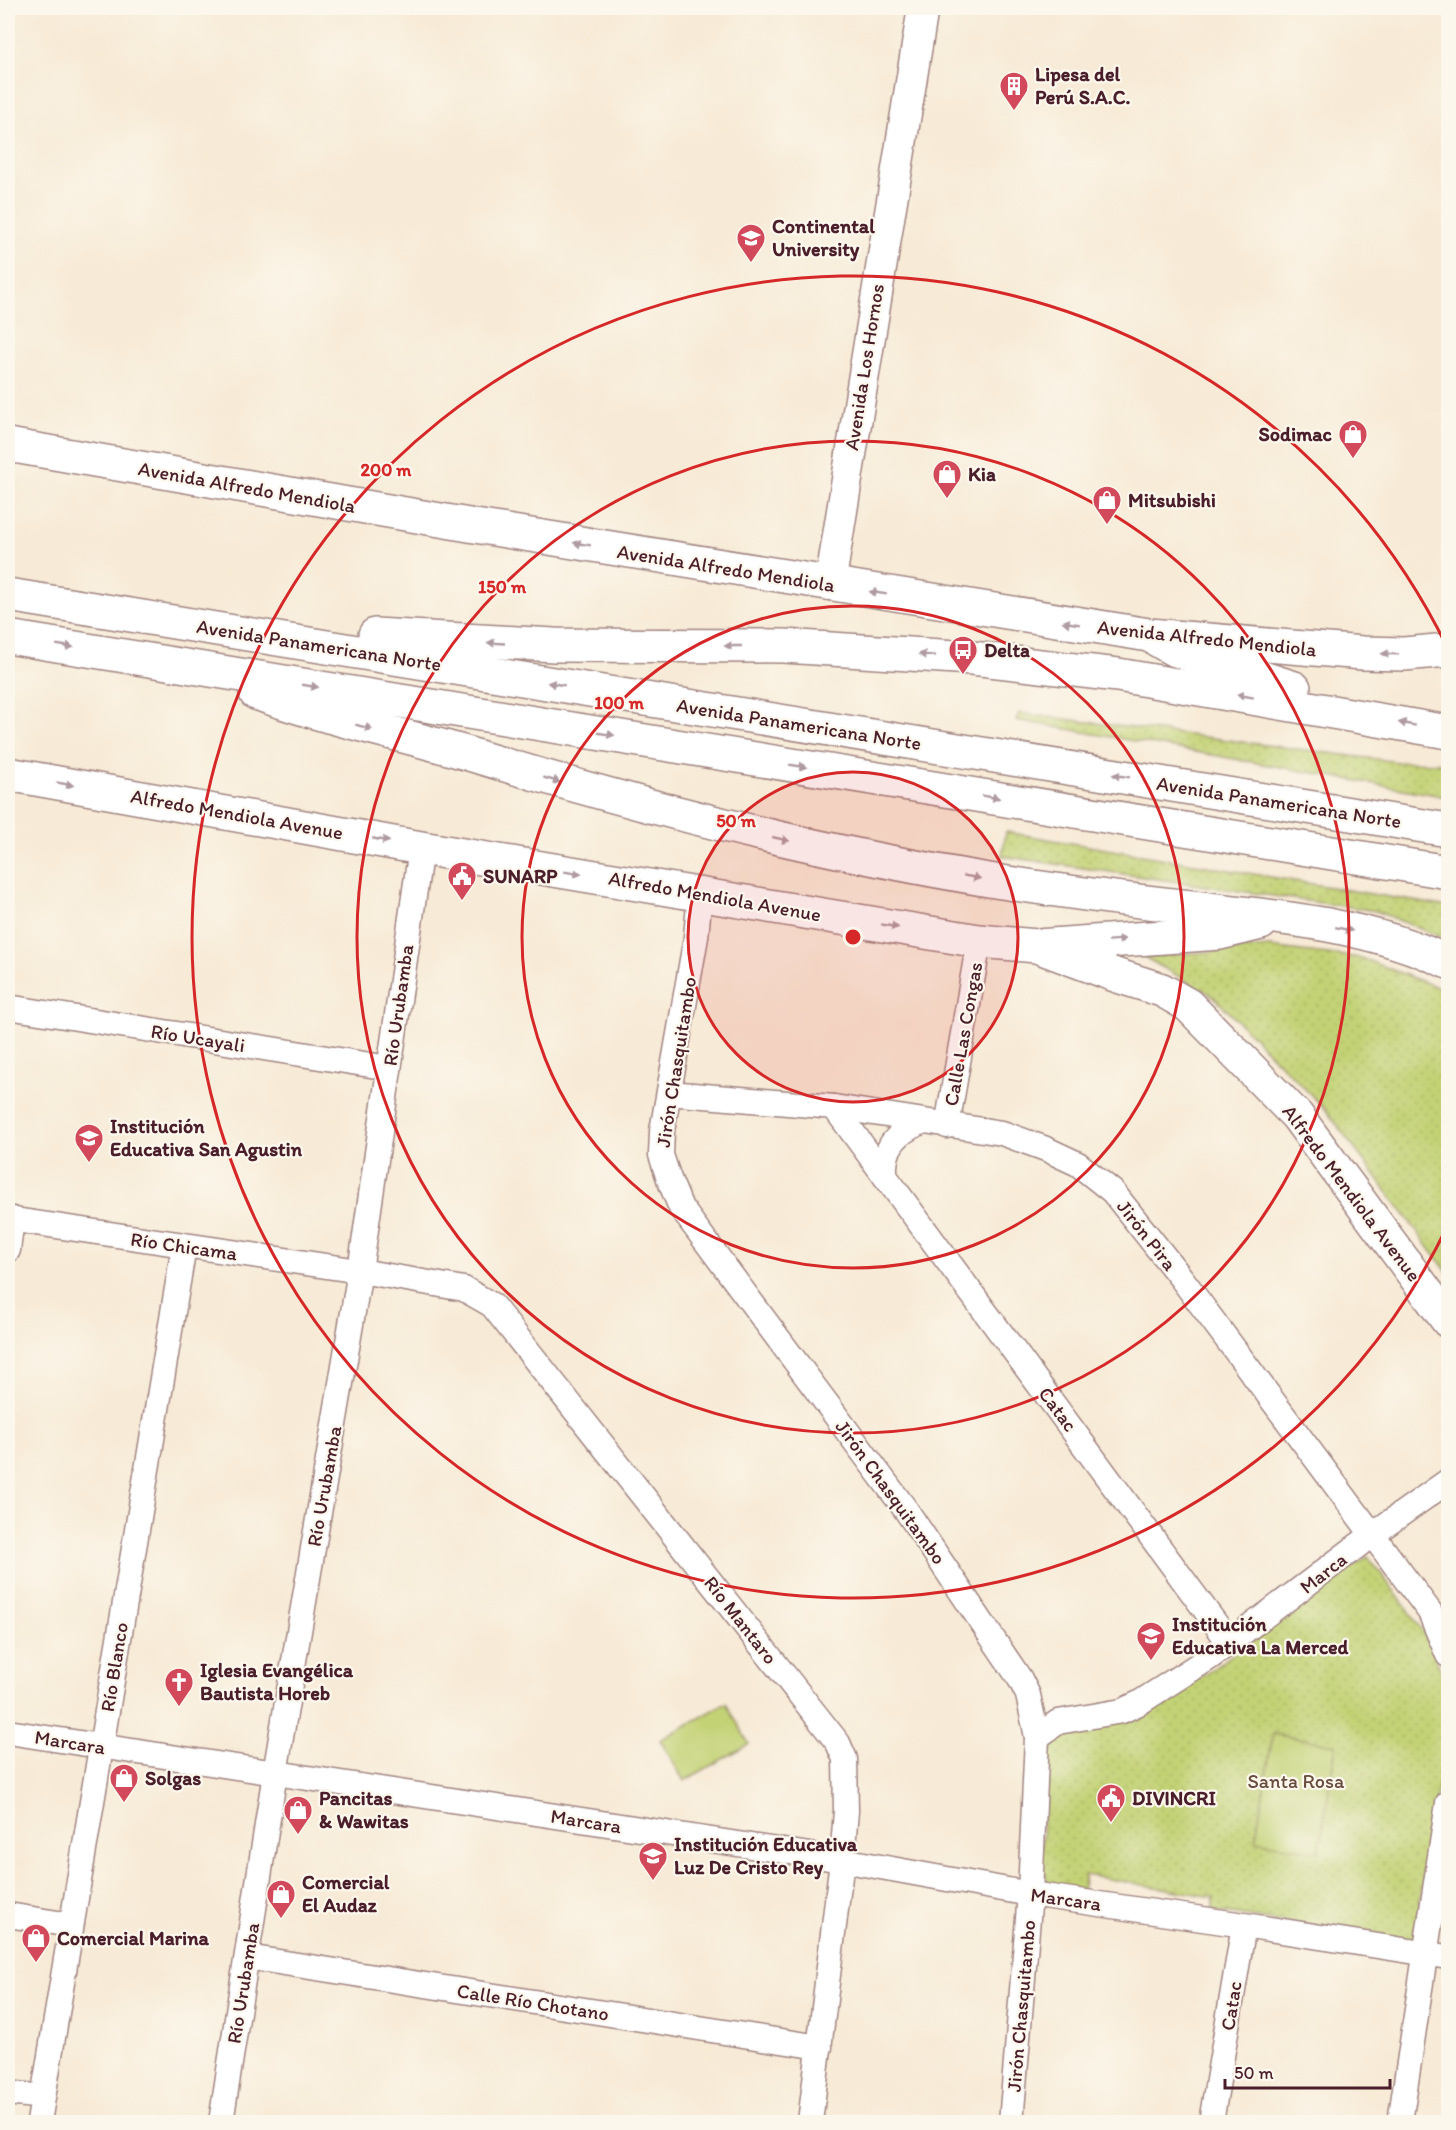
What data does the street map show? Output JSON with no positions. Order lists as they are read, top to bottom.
{
  "streets": {
    "main road": ["Avenida Alfredo Mendiola", "Avenida Panamericana Norte", "Alfredo Mendiola Avenue"],
    "street": [
      "Avenida Los Hornos",
      "Río Urubamba",
      "Calle Las Congas",
      "Río Ucayali",
      "Jirón Chasquitambo",
      "Jirón Pira",
      "Río Chicama",
      "Catac",
      "Marca",
      "Río Mantaro",
      "Río Blanco",
      "Marcara",
      "Calle Río Chotano"
    ]
  },
  "crossings": [
    ["Avenida Los Hornos", "Avenida Alfredo Mendiola"],
    ["Alfredo Mendiola Avenue", "Río Urubamba"],
    ["Alfredo Mendiola Avenue", "Calle Las Congas"],
    ["Alfredo Mendiola Avenue", "Jirón Chasquitambo"],
    ["Río Urubamba", "Río Ucayali"],
    ["Río Urubamba", "Río Chicama"],
    ["Río Urubamba", "Río Mantaro"],
    ["Río Urubamba", "Marcara"],
    ["Río Urubamba", "Calle Río Chotano"],
    ["Calle Las Congas", "Jirón Pira"],
    ["Jirón Chasquitambo", "Jirón Pira"],
    ["Jirón Chasquitambo", "Marca"],
    ["Jirón Chasquitambo", "Marcara"],
    ["Jirón Pira", "Catac"],
    ["Jirón Pira", "Marca"],
    ["Río Chicama", "Río Mantaro"],
    ["Río Chicama", "Río Blanco"],
    ["Catac", "Marca"],
    ["Catac", "Marcara"],
    ["Río Mantaro", "Marcara"],
    ["Río Mantaro", "Calle Río Chotano"],
    ["Río Blanco", "Marcara"]
  ],
  "parks": ["Santa Rosa"],
  "places": {
    "building": ["Lipesa del Perú S.A.C."],
    "school or university": [
      "Continental University",
      "Institución Educativa San Agustin",
      "Institución Educativa La Merced",
      "Institución Educativa Luz De Cristo Rey"
    ],
    "shop": [
      "Sodimac",
      "Kia",
      "Mitsubishi",
      "Solgas",
      "Pancitas & Wawitas",
      "Comercial El Audaz",
      "Comercial Marina"
    ],
    "bus stop": ["Delta"],
    "public building": ["SUNARP", "DIVINCRI"],
    "church": ["Iglesia Evangélica Bautista Horeb"]
  },
  "scale_bar": "50 m",
  "rings": [
    "200 m",
    "150 m",
    "100 m",
    "50 m"
  ]
}
